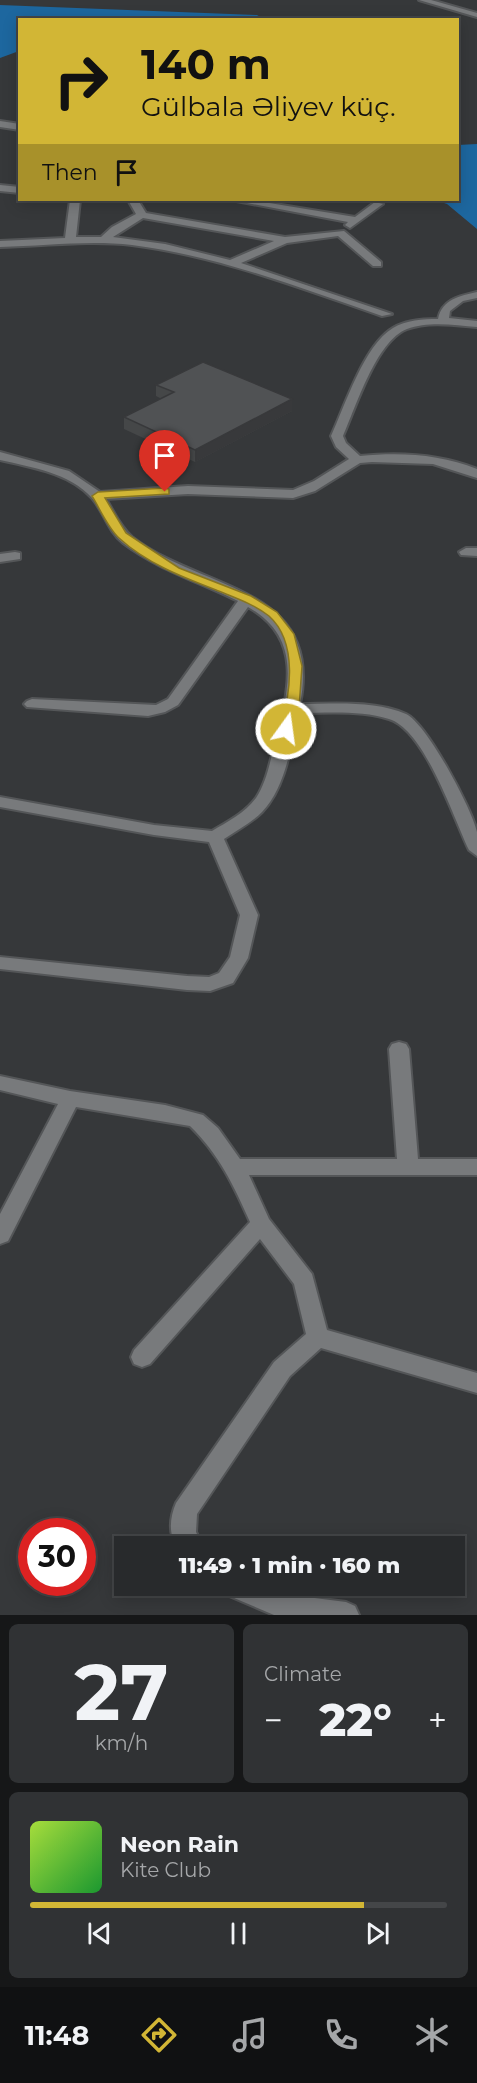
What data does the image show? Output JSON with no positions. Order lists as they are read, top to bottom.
{
  "page": {
    "turn": ["140 m", "Gülbala Əliyev küç."],
    "then": "Then",
    "limit": "30",
    "trip": "11:49 · 1 min · 160 m",
    "tile": [
      ["27", "km/h"],
      "Climate"
    ],
    "heat": ["−", "22°", "+"],
    "song": ["Neon Rain", "Kite Club"],
    "tabs": "11:48"
  }
}
